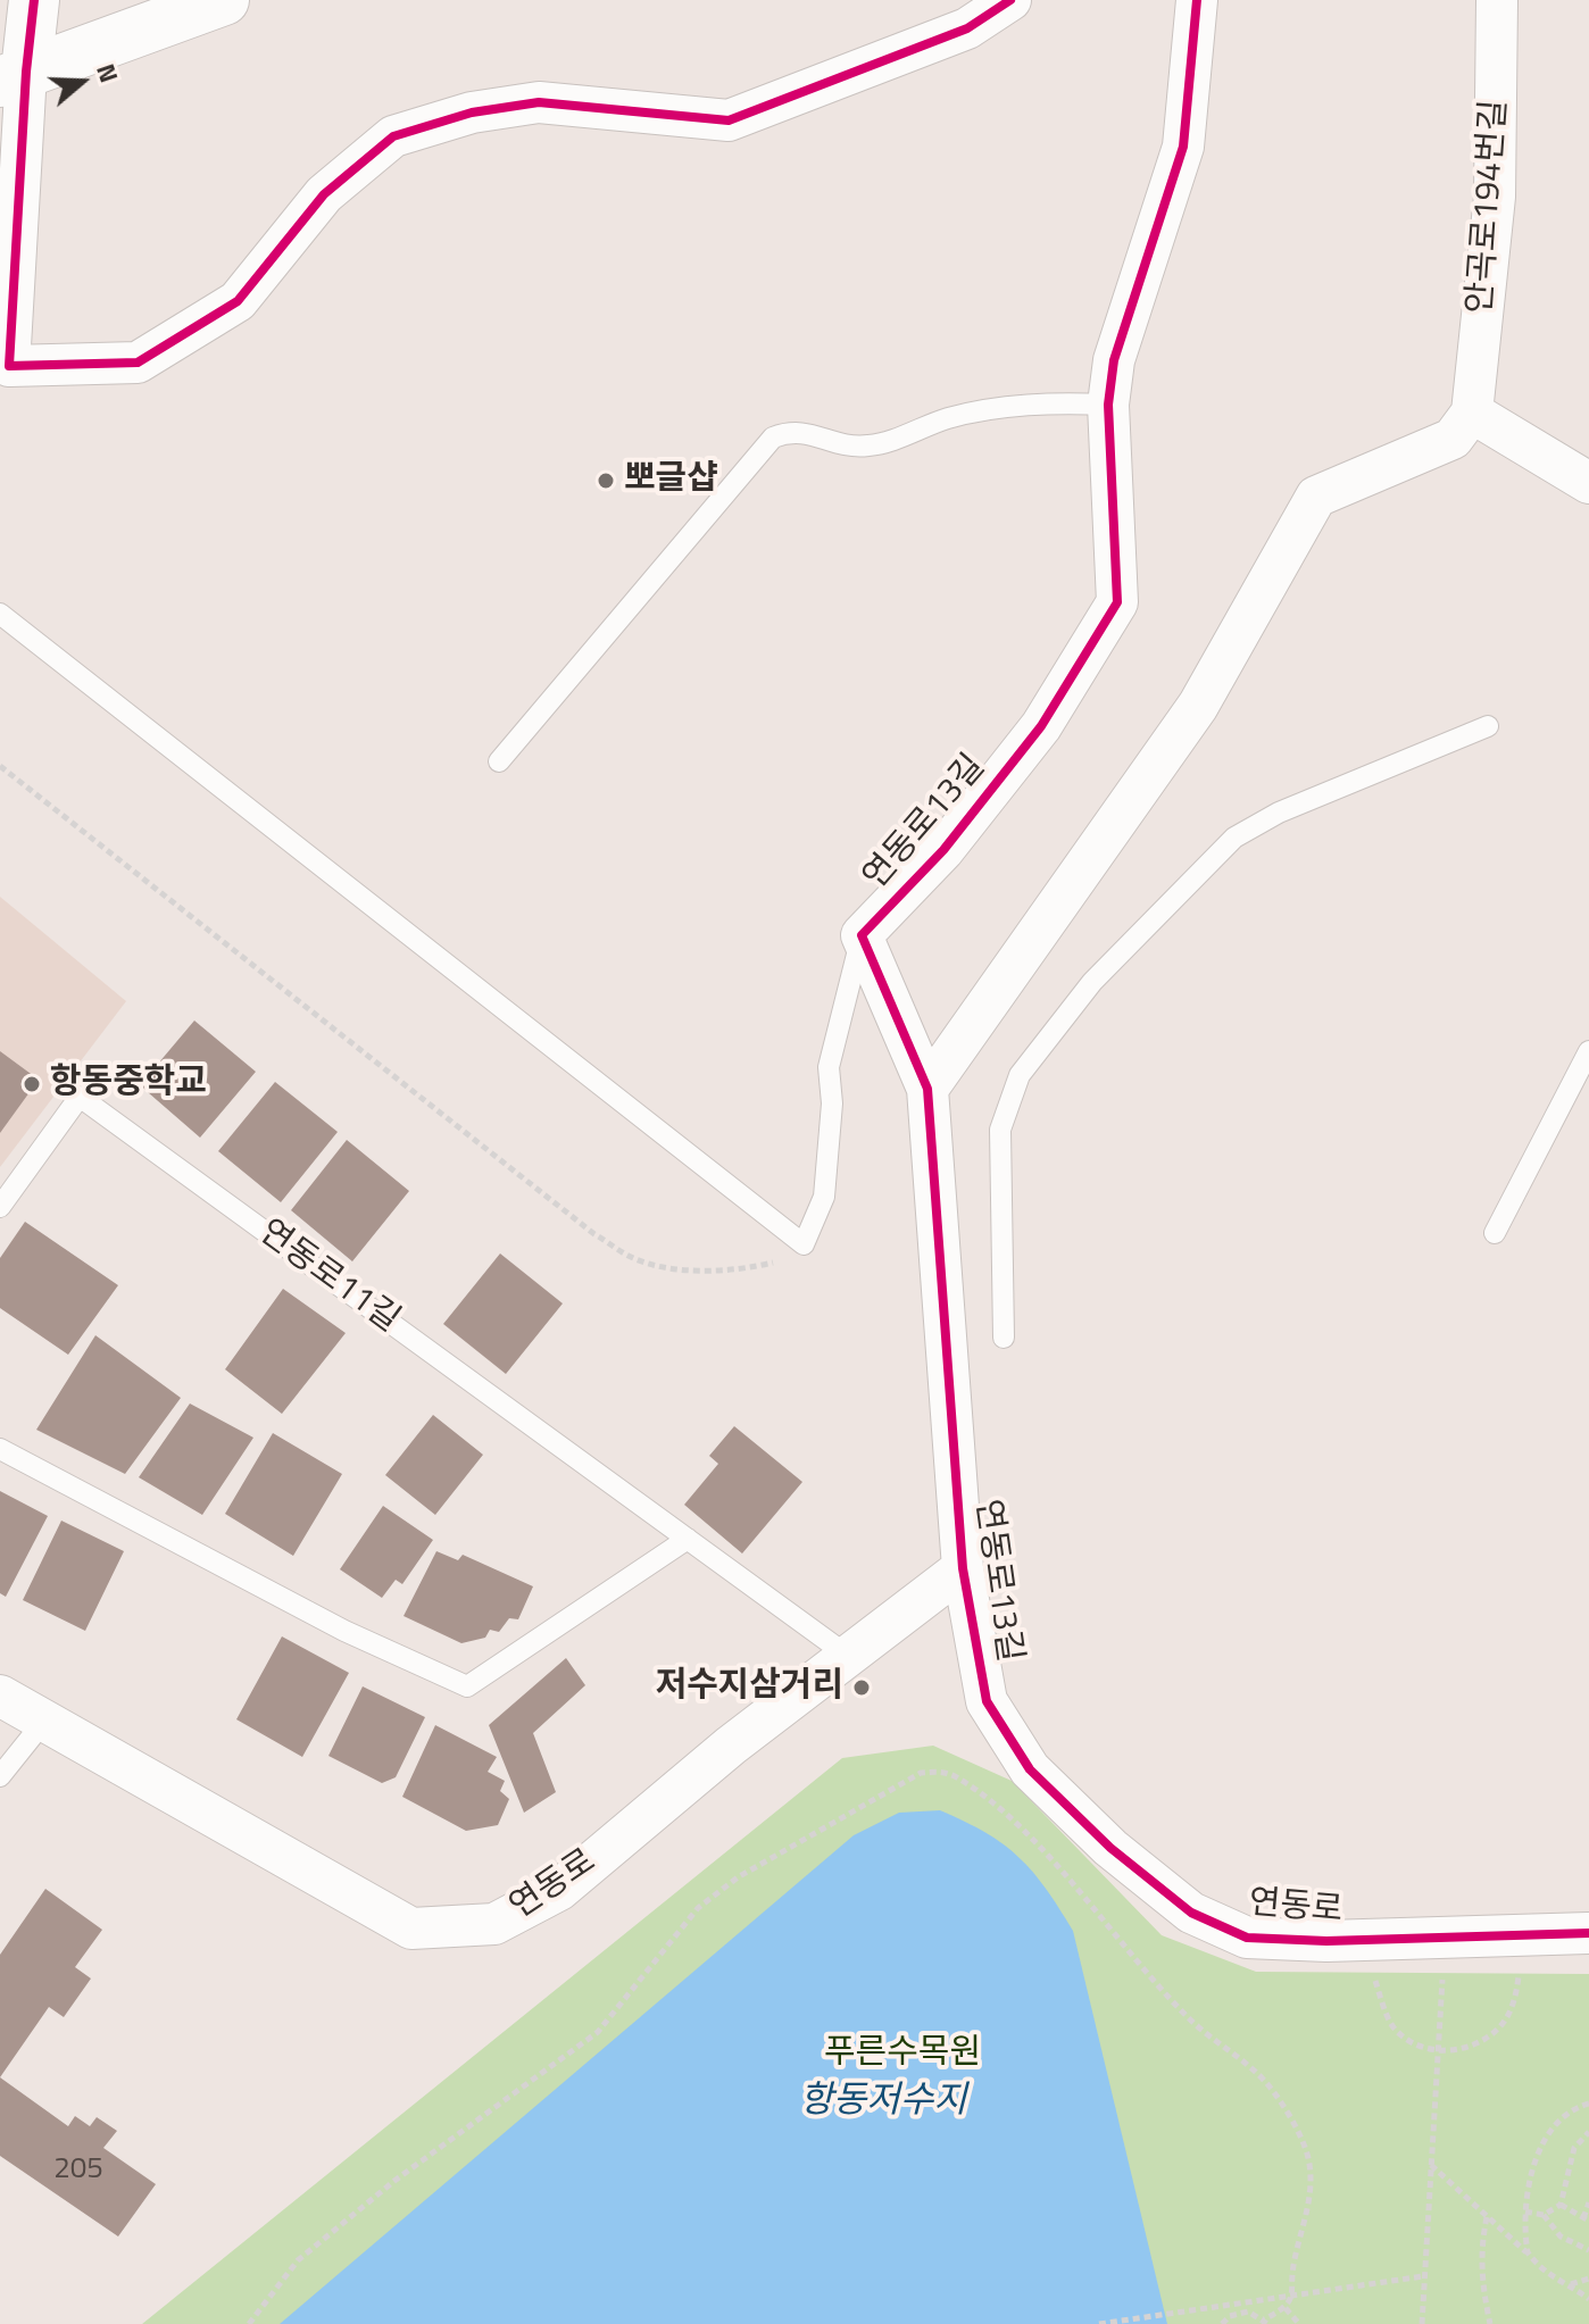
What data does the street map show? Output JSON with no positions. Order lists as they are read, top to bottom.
{
  "streets": {
    "street": ["안곡로194번길", "연동로13길", "연동로"],
    "lane": ["연동로11길"]
  },
  "crossings": [
    ["연동로13길", "연동로"],
    ["연동로11길", "연동로"]
  ],
  "water": ["항동저수지"],
  "parks": ["푸른수목원"],
  "places": ["뽀글샵", "항동중학교", "저수지삼거리"],
  "house_numbers": ["205"],
  "north": "right"
}
